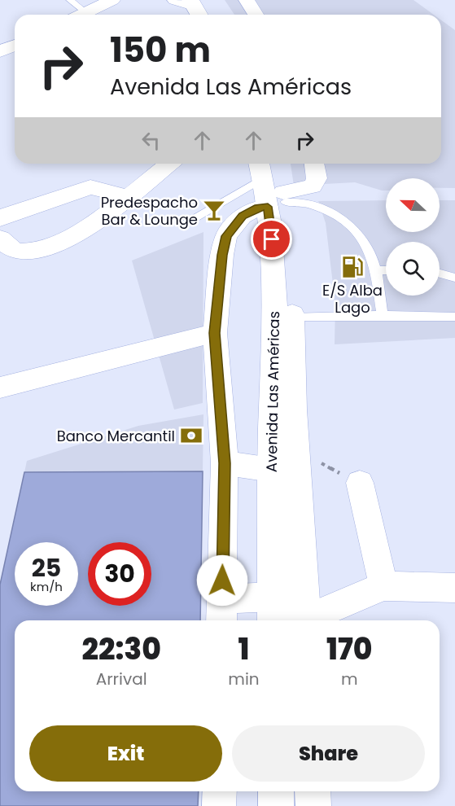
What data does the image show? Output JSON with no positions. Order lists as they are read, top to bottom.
{
  "streets": {
    "street": ["Avenida Las Américas"]
  },
  "places": {
    "bar": ["Predespacho Bar & Lounge"],
    "fuel station": ["E/S Alba Lago"],
    "bank": ["Banco Mercantil"]
  },
  "north": "left",
  "page": {
    "turn": ["150 m", "Avenida Las Américas"],
    "speed": "25 km/h",
    "limit": "30",
    "eta": [
      "22:30",
      "Arrival",
      "1",
      "min",
      "170",
      "m"
    ],
    "buttons": ["Exit", "Share"]
  }
}
